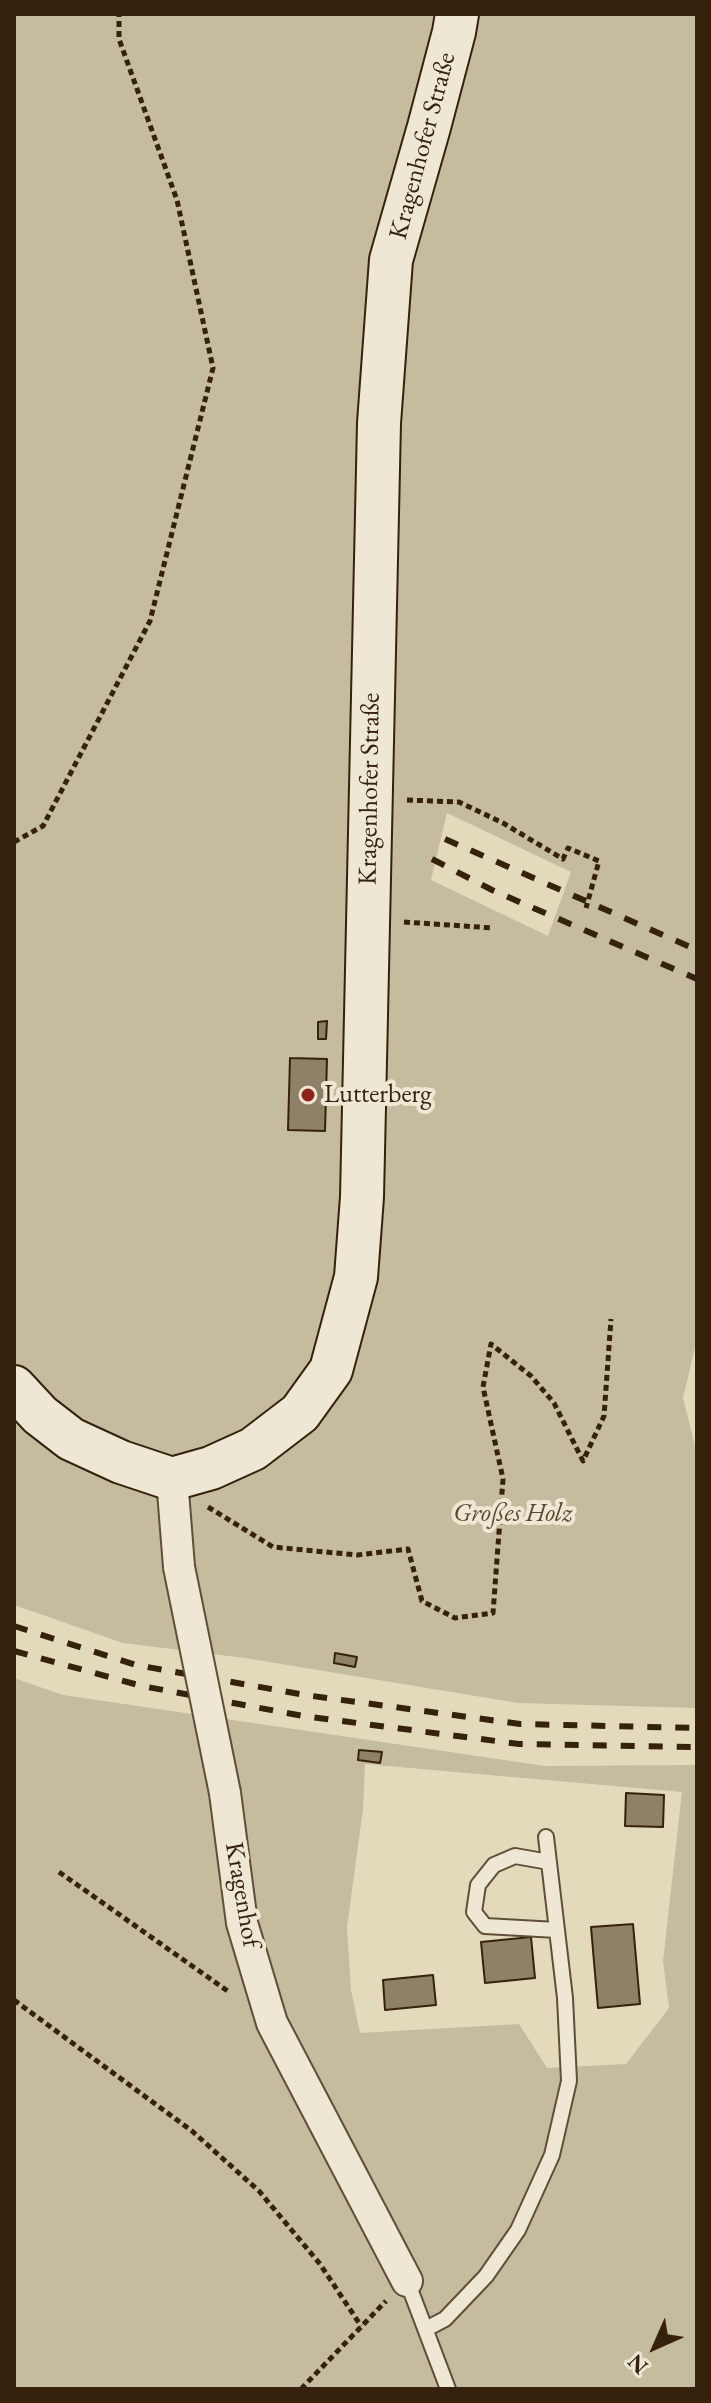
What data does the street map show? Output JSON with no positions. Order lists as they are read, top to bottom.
{
  "streets": {
    "street": ["Kragenhofer Straße", "Kragenhof"]
  },
  "crossings": [
    ["Kragenhofer Straße", "Kragenhof"]
  ],
  "parks": ["Großes Holz"],
  "places": ["Lutterberg"],
  "north": "bottom left"
}
